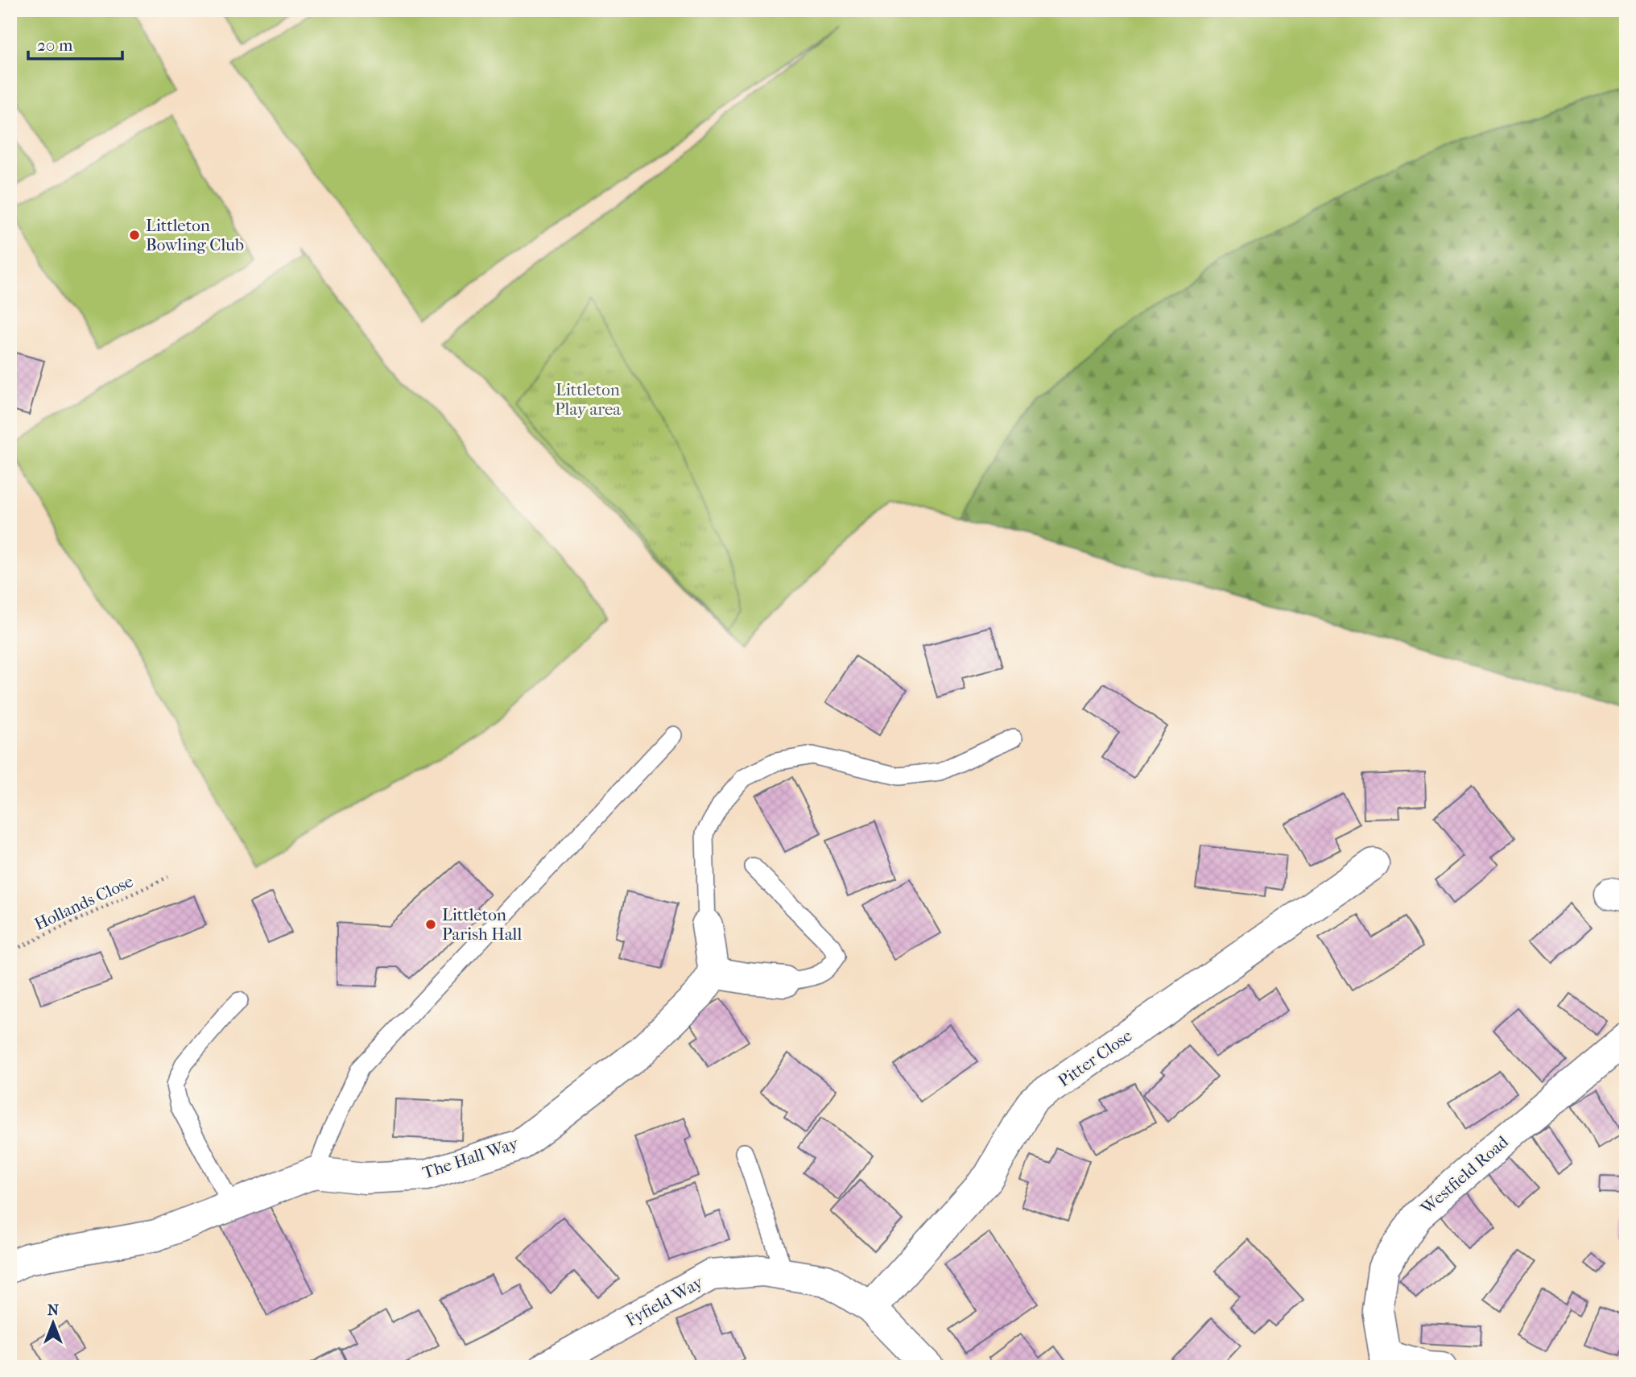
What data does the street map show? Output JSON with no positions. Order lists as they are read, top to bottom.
{
  "streets": {
    "street": [
      "Pitter Close",
      "The Hall Way",
      "Westfield Road",
      "Fyfield Way"
    ],
    "path": ["Hollands Close"]
  },
  "crossings": [
    ["Pitter Close", "Fyfield Way"]
  ],
  "parks": ["Littleton Play area"],
  "places": ["Littleton Bowling Club", "Littleton Parish Hall"],
  "scale_bar": "20 m",
  "north": "top"
}
